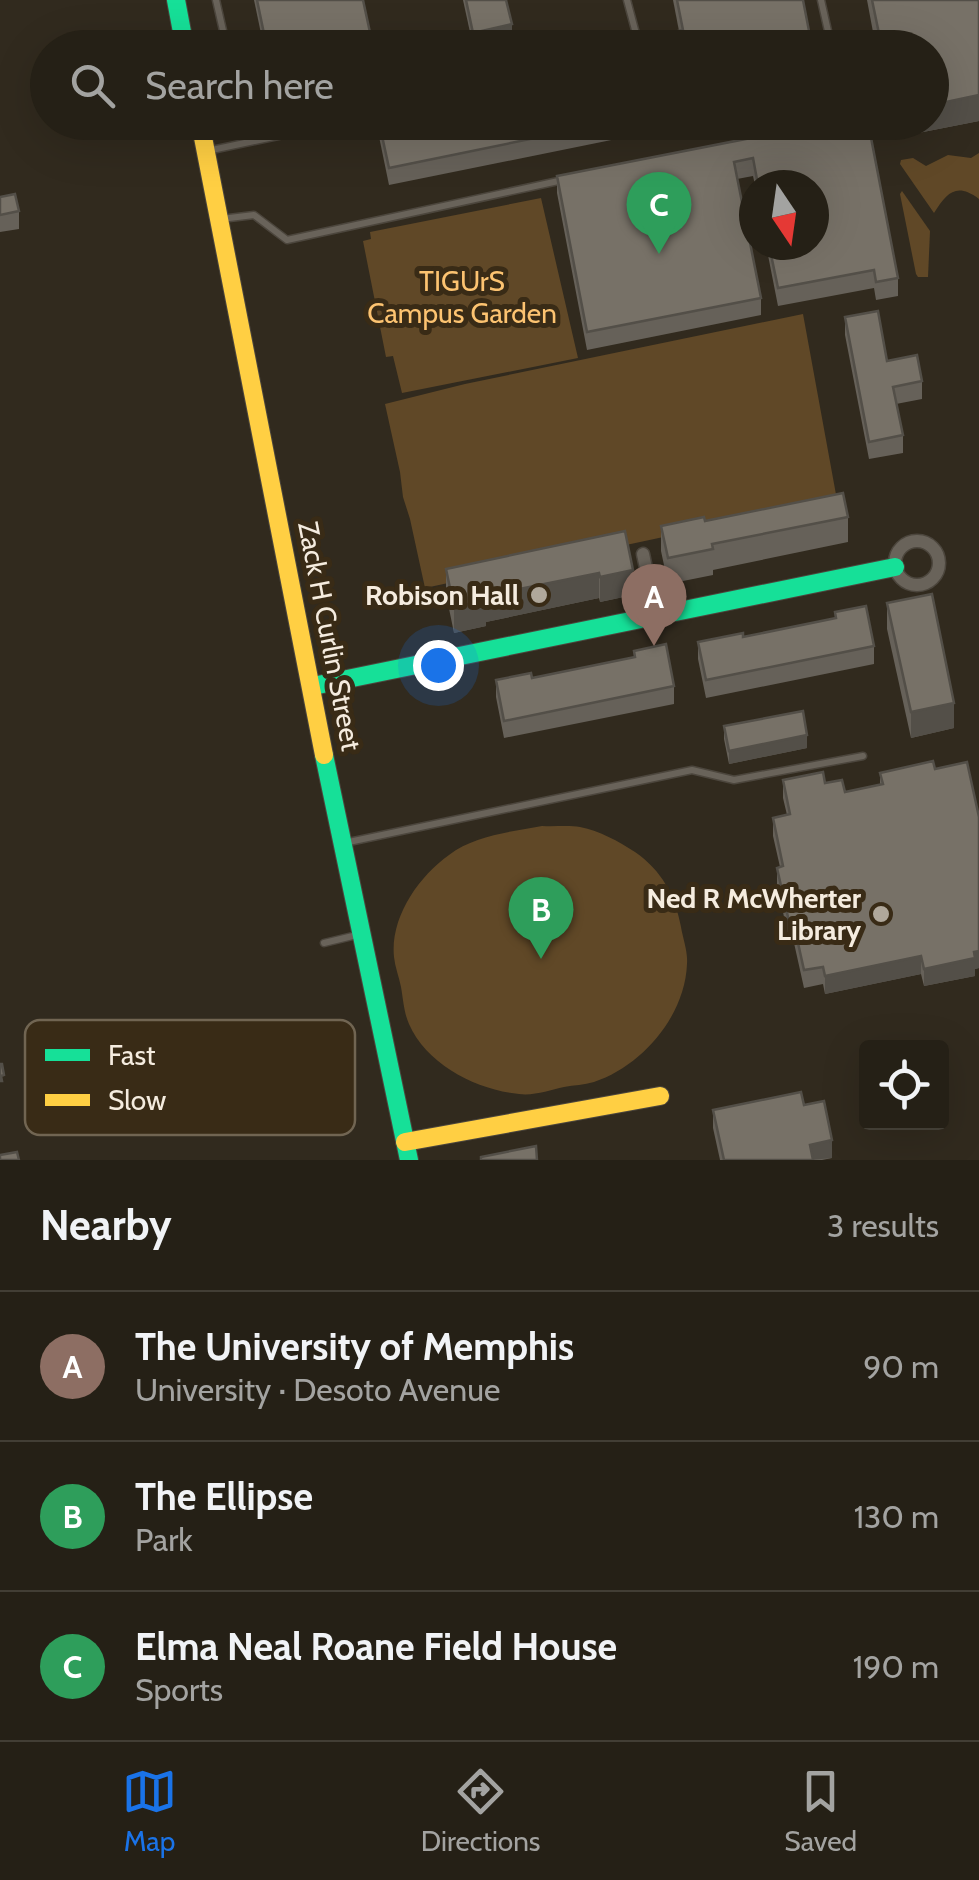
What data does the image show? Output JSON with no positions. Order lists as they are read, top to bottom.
{
  "streets": {
    "street": ["Zack H Curlin Street"]
  },
  "parks": ["TIGUrS Campus Garden"],
  "places": ["Robison Hall", "Ned R McWherter Library"],
  "legend": ["Fast", "Slow"],
  "north": "bottom",
  "page": {
    "search": "Search here",
    "pins": ["C", "A", "B"],
    "heading": ["Nearby", "3 results"],
    "list": [
      {
        "mark": "A",
        "name": "The University of Memphis",
        "note": "University · Desoto Avenue",
        "value": "90 m"
      },
      {
        "mark": "B",
        "name": "The Ellipse",
        "note": "Park",
        "value": "130 m"
      },
      {
        "mark": "C",
        "name": "Elma Neal Roane Field House",
        "note": "Sports",
        "value": "190 m"
      }
    ],
    "nav": ["Map", "Directions", "Saved"]
  }
}
